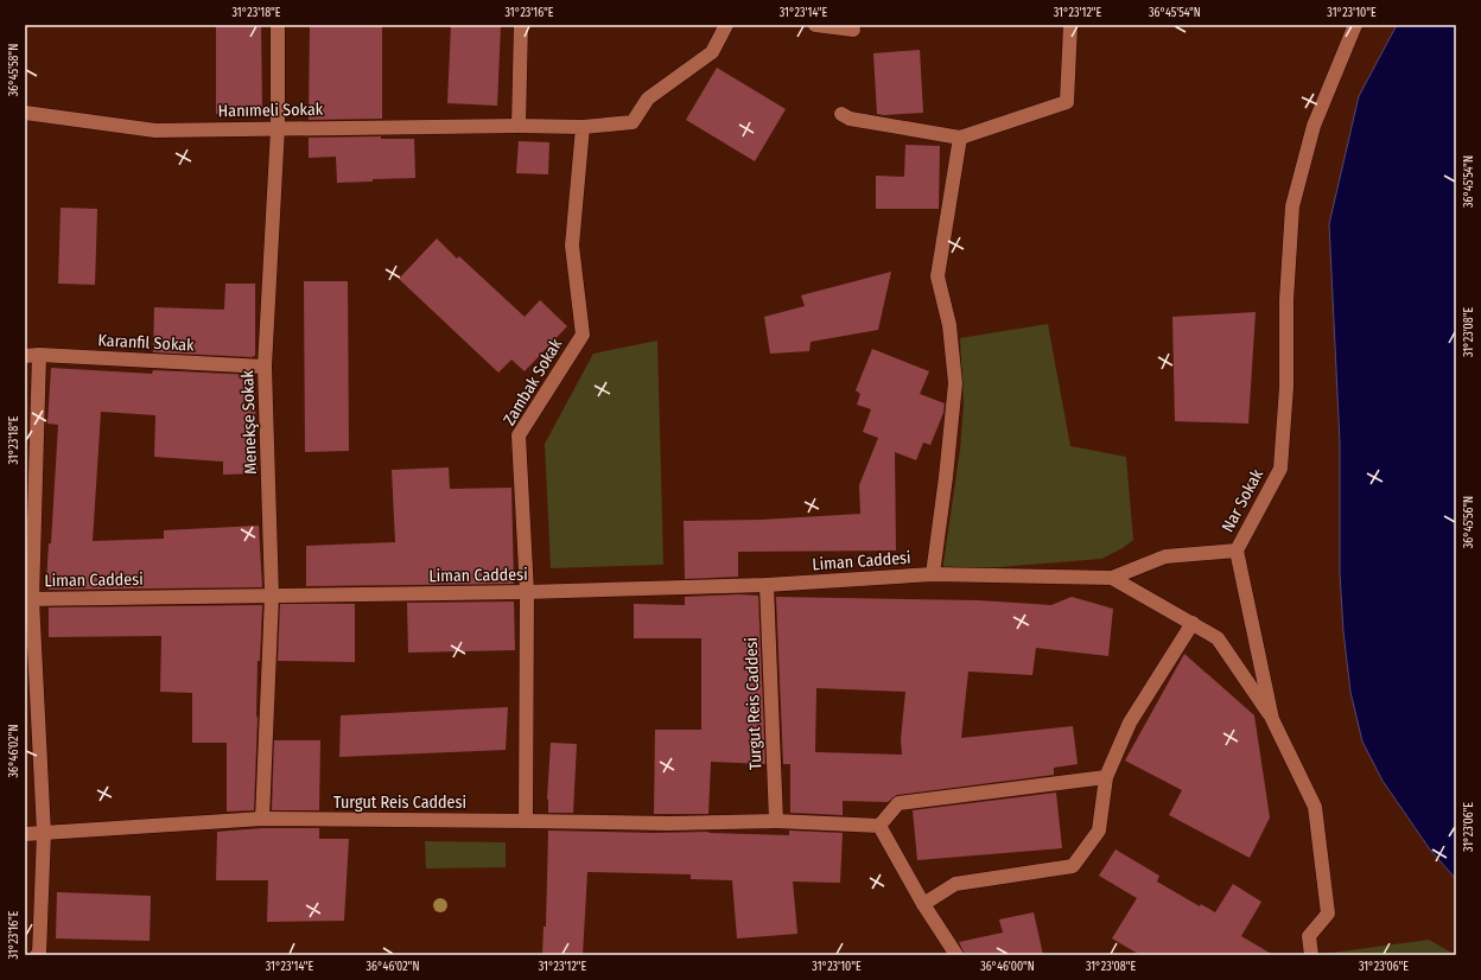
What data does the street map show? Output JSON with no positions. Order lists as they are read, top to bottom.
{
  "streets": {
    "street": [
      "Hanımeli Sokak",
      "Karanfil Sokak",
      "Zambak Sokak",
      "Menekşe Sokak",
      "Nar Sokak",
      "Liman Caddesi",
      "Turgut Reis Caddesi"
    ]
  },
  "crossings": [
    ["Hanımeli Sokak", "Menekşe Sokak"],
    ["Karanfil Sokak", "Menekşe Sokak"],
    ["Zambak Sokak", "Liman Caddesi"],
    ["Zambak Sokak", "Turgut Reis Caddesi"],
    ["Menekşe Sokak", "Liman Caddesi"],
    ["Menekşe Sokak", "Turgut Reis Caddesi"],
    ["Nar Sokak", "Liman Caddesi"],
    ["Liman Caddesi", "Turgut Reis Caddesi"]
  ],
  "coordinates": [
    "31°23'18\"E",
    "31°23'16\"E",
    "31°23'14\"E",
    "31°23'12\"E",
    "36°45'54\"N",
    "31°23'10\"E",
    "36°45'58\"N",
    "31°23'08\"E",
    "36°45'56\"N",
    "36°46'02\"N",
    "31°23'06\"E",
    "36°46'00\"N"
  ]
}
